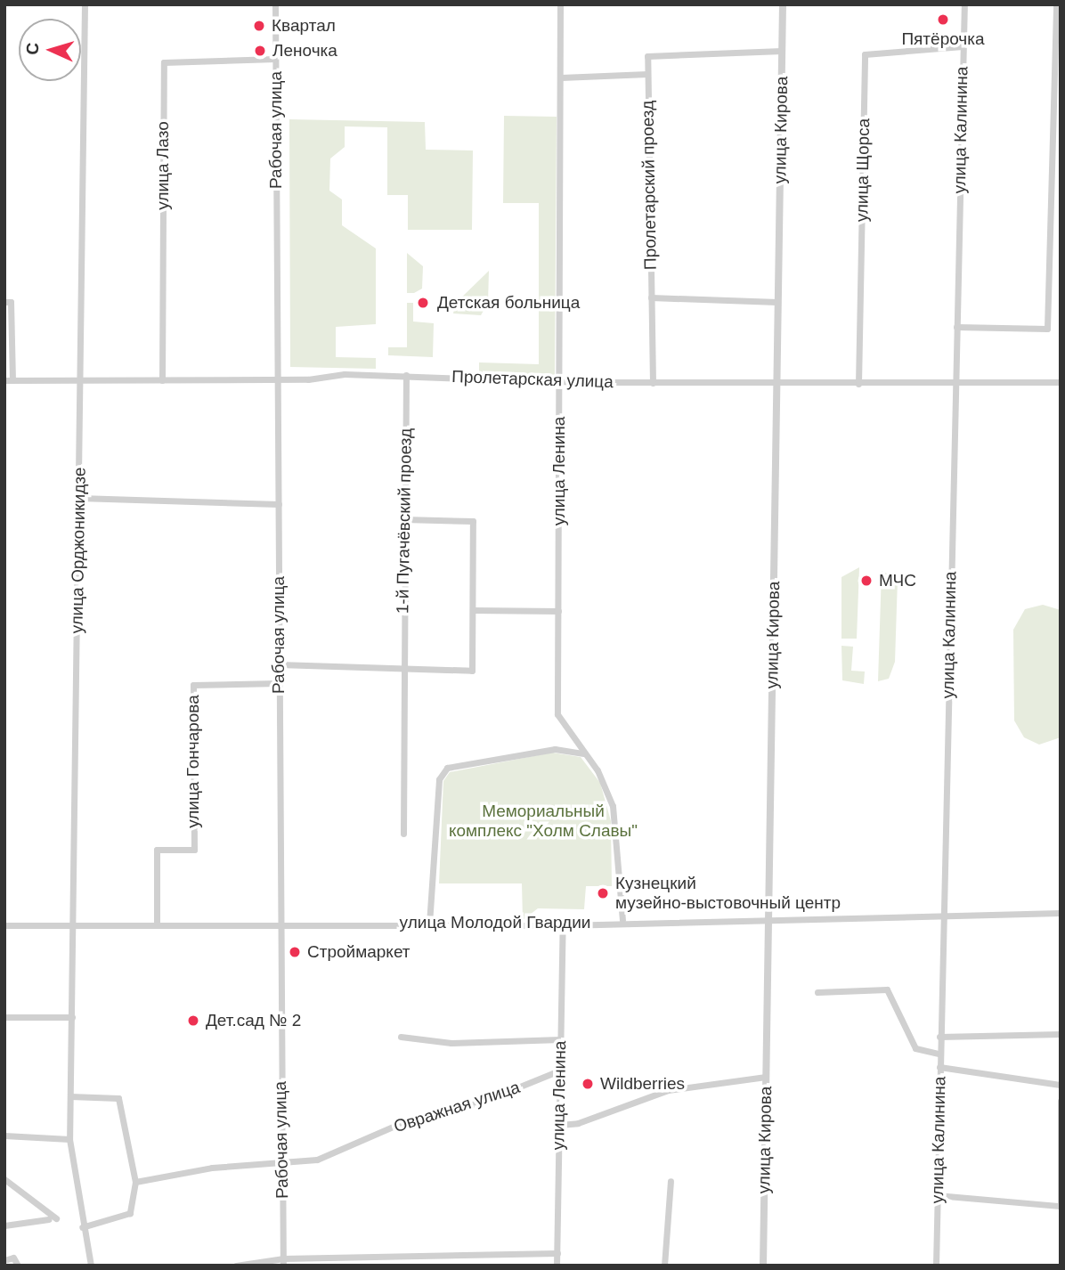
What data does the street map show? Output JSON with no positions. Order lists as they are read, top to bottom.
{
  "streets": {
    "street": [
      "Рабочая улица",
      "улица Кирова",
      "улица Калинина",
      "улица Лазо",
      "улица Щорса",
      "Пролетарский проезд",
      "Пролетарская улица",
      "улица Ленина",
      "1-й Пугачёвский проезд",
      "улица Орджоникидзе",
      "улица Гончарова",
      "улица Молодой Гвардии",
      "Овражная улица"
    ]
  },
  "crossings": [
    ["Рабочая улица", "улица Лазо"],
    ["Рабочая улица", "Пролетарская улица"],
    ["Рабочая улица", "улица Гончарова"],
    ["Рабочая улица", "улица Молодой Гвардии"],
    ["Рабочая улица", "Овражная улица"],
    ["улица Кирова", "Пролетарская улица"],
    ["улица Кирова", "улица Молодой Гвардии"],
    ["улица Калинина", "улица Щорса"],
    ["улица Калинина", "Пролетарская улица"],
    ["улица Калинина", "улица Молодой Гвардии"],
    ["улица Лазо", "Пролетарская улица"],
    ["улица Щорса", "Пролетарская улица"],
    ["Пролетарский проезд", "Пролетарская улица"],
    ["Пролетарская улица", "улица Ленина"],
    ["Пролетарская улица", "1-й Пугачёвский проезд"],
    ["Пролетарская улица", "улица Орджоникидзе"],
    ["улица Ленина", "улица Молодой Гвардии"],
    ["улица Ленина", "Овражная улица"],
    ["улица Орджоникидзе", "улица Молодой Гвардии"],
    ["улица Гончарова", "улица Молодой Гвардии"]
  ],
  "parks": ["Мемориальный комплекс \"Холм Славы\""],
  "places": [
    "Пятёрочка",
    "Квартал",
    "Леночка",
    "Детская больница",
    "МЧС",
    "Кузнецкий музейно-выстовочный центр",
    "Строймаркет",
    "Дет.сад № 2",
    "Wildberries"
  ],
  "north": "left"
}
